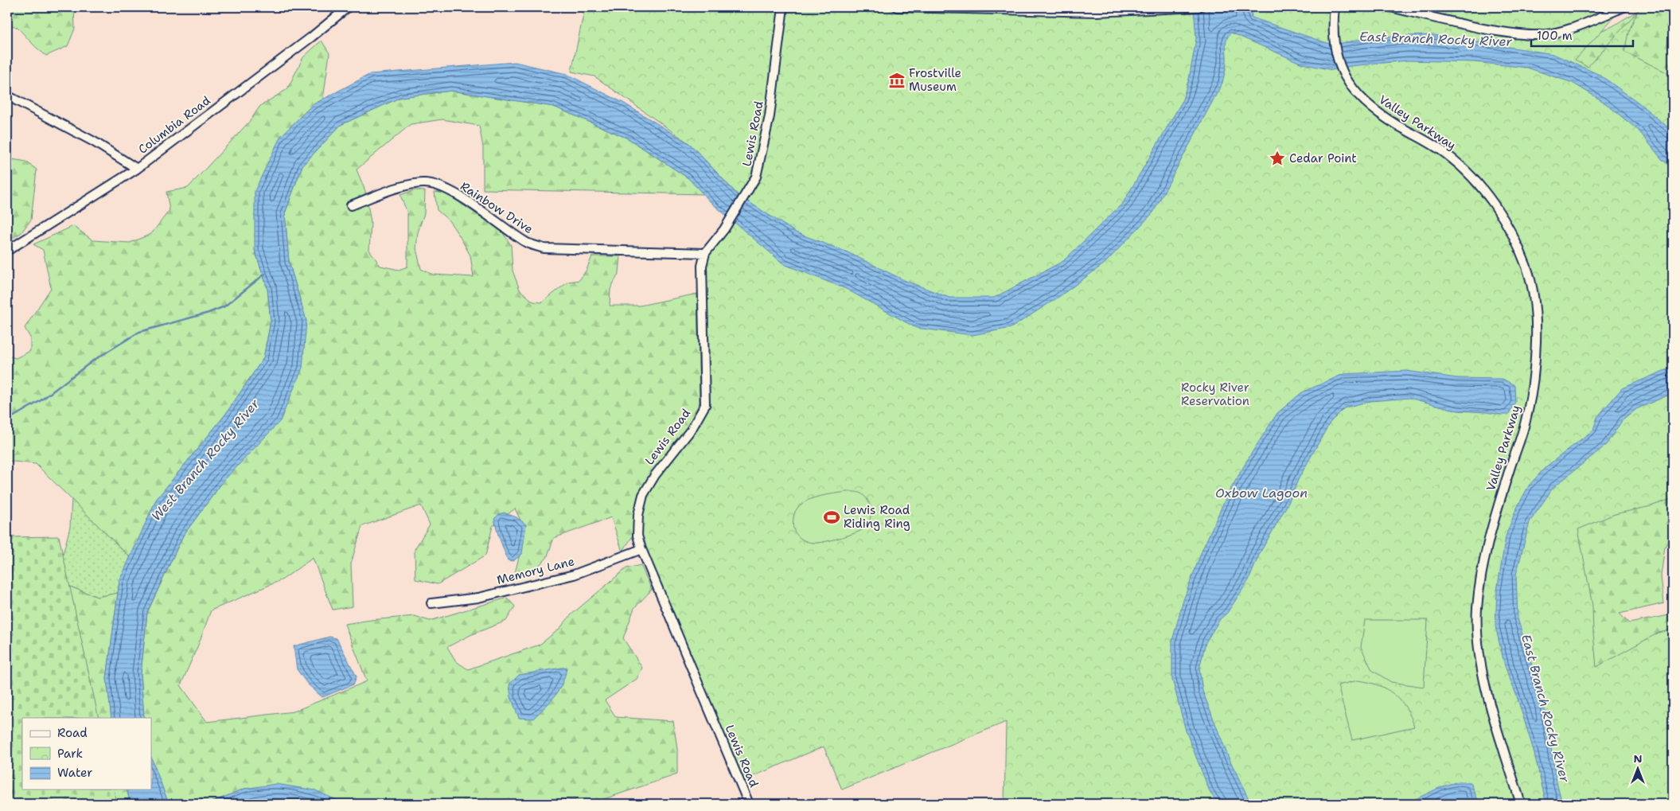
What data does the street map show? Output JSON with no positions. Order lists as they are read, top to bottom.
{
  "streets": {
    "street": [
      "Valley Parkway",
      "Columbia Road",
      "Lewis Road",
      "Rainbow Drive",
      "Memory Lane"
    ]
  },
  "crossings": [
    ["Lewis Road", "Rainbow Drive"],
    ["Lewis Road", "Memory Lane"]
  ],
  "water": ["East Branch Rocky River", "West Branch Rocky River", "Oxbow Lagoon"],
  "parks": ["Rocky River Reservation"],
  "places": {
    "museum": ["Frostville Museum"],
    "place": ["Cedar Point"],
    "sports": ["Lewis Road Riding Ring"]
  },
  "legend": ["Road", "Park", "Water"],
  "scale_bar": "100 m",
  "north": "top"
}
